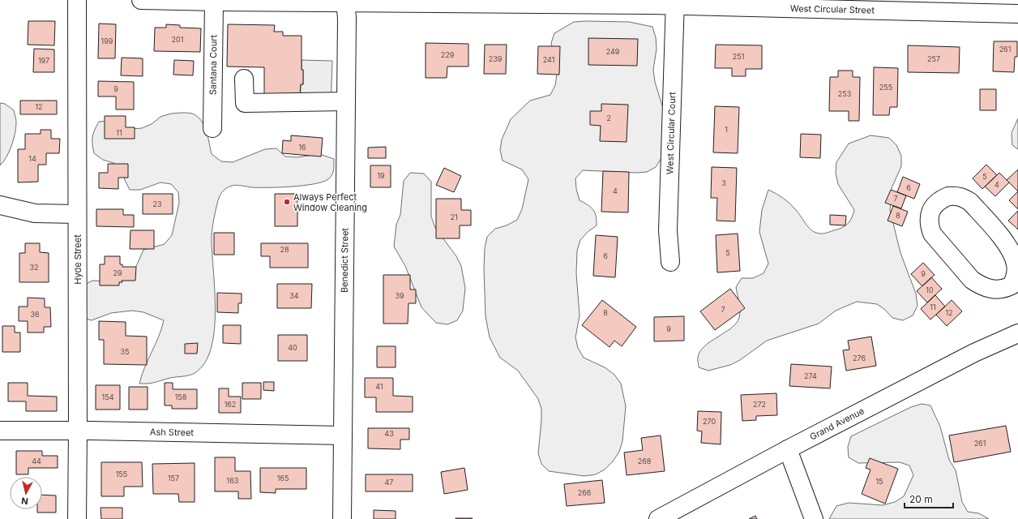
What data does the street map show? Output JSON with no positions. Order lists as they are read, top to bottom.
{
  "streets": {
    "street": [
      "West Circular Street",
      "Santana Court",
      "West Circular Court",
      "Hyde Street",
      "Benedict Street",
      "Grand Avenue",
      "Ash Street"
    ]
  },
  "crossings": [
    ["West Circular Street", "Santana Court"],
    ["West Circular Street", "West Circular Court"],
    ["West Circular Street", "Benedict Street"],
    ["Hyde Street", "Ash Street"],
    ["Benedict Street", "Ash Street"]
  ],
  "places": ["Always Perfect Window Cleaning"],
  "house_numbers": [
    "201",
    "199",
    "261",
    "249",
    "229",
    "251",
    "239",
    "257",
    "241",
    "197",
    "255",
    "9",
    "253",
    "12",
    "2",
    "1",
    "11",
    "16",
    "14",
    "19",
    "5",
    "3",
    "4",
    "6",
    "4",
    "7",
    "23",
    "8",
    "21",
    "28",
    "5",
    "6",
    "32",
    "29",
    "9",
    "10",
    "34",
    "39",
    "11",
    "7",
    "8",
    "12",
    "36",
    "9",
    "40",
    "35",
    "276",
    "274",
    "41",
    "154",
    "158",
    "162",
    "272",
    "270",
    "43",
    "261",
    "44",
    "268",
    "155",
    "157",
    "165",
    "163",
    "15",
    "47",
    "266"
  ],
  "scale_bar": "20 m",
  "north": "bottom"
}
